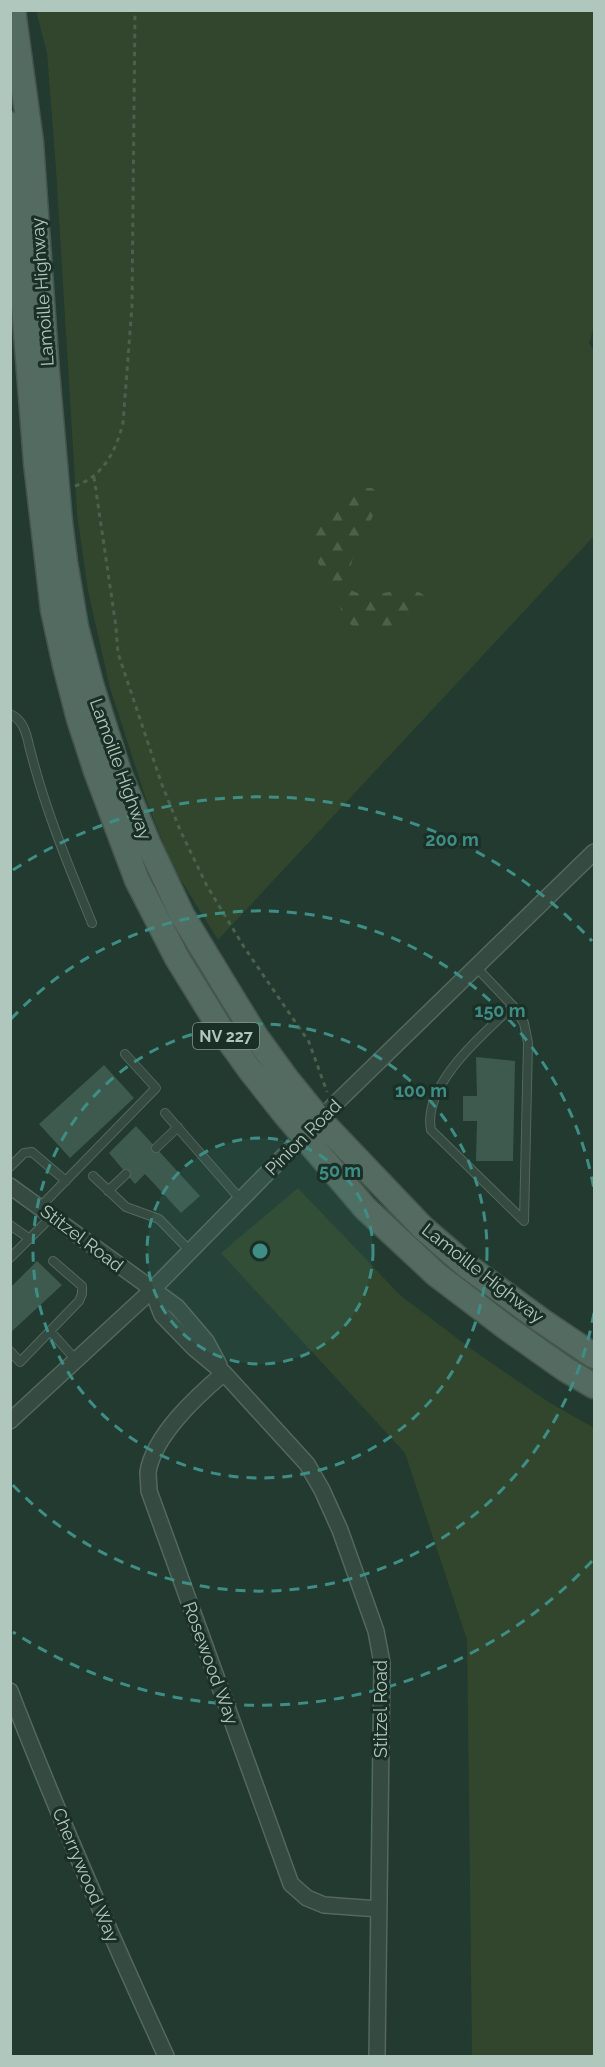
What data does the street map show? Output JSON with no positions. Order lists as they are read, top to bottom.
{
  "streets": {
    "main road": ["Lamoille Highway", "NV 227"],
    "street": [
      "Pinion Road",
      "Stitzel Road",
      "Rosewood Way",
      "Cherrywood Way"
    ]
  },
  "crossings": [
    ["Lamoille Highway", "Pinion Road"],
    ["Pinion Road", "Stitzel Road"],
    ["Stitzel Road", "Rosewood Way"]
  ],
  "rings": [
    "200 m",
    "150 m",
    "100 m",
    "50 m"
  ]
}
